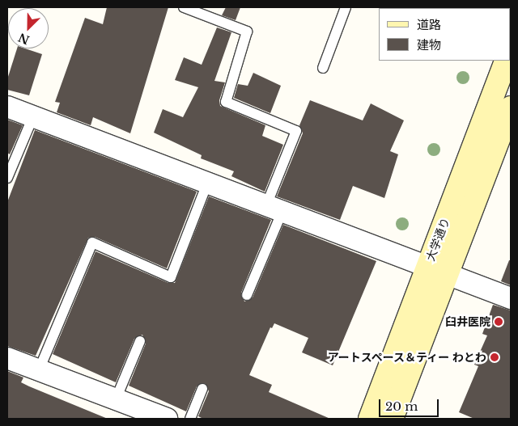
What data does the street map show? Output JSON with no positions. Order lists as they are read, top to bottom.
{
  "streets": {
    "main road": ["大学通り"]
  },
  "places": ["臼井医院", "アートスペース＆ティー わとわ"],
  "legend": ["道路", "建物"],
  "scale_bar": "20 m",
  "north": "bottom left"
}
